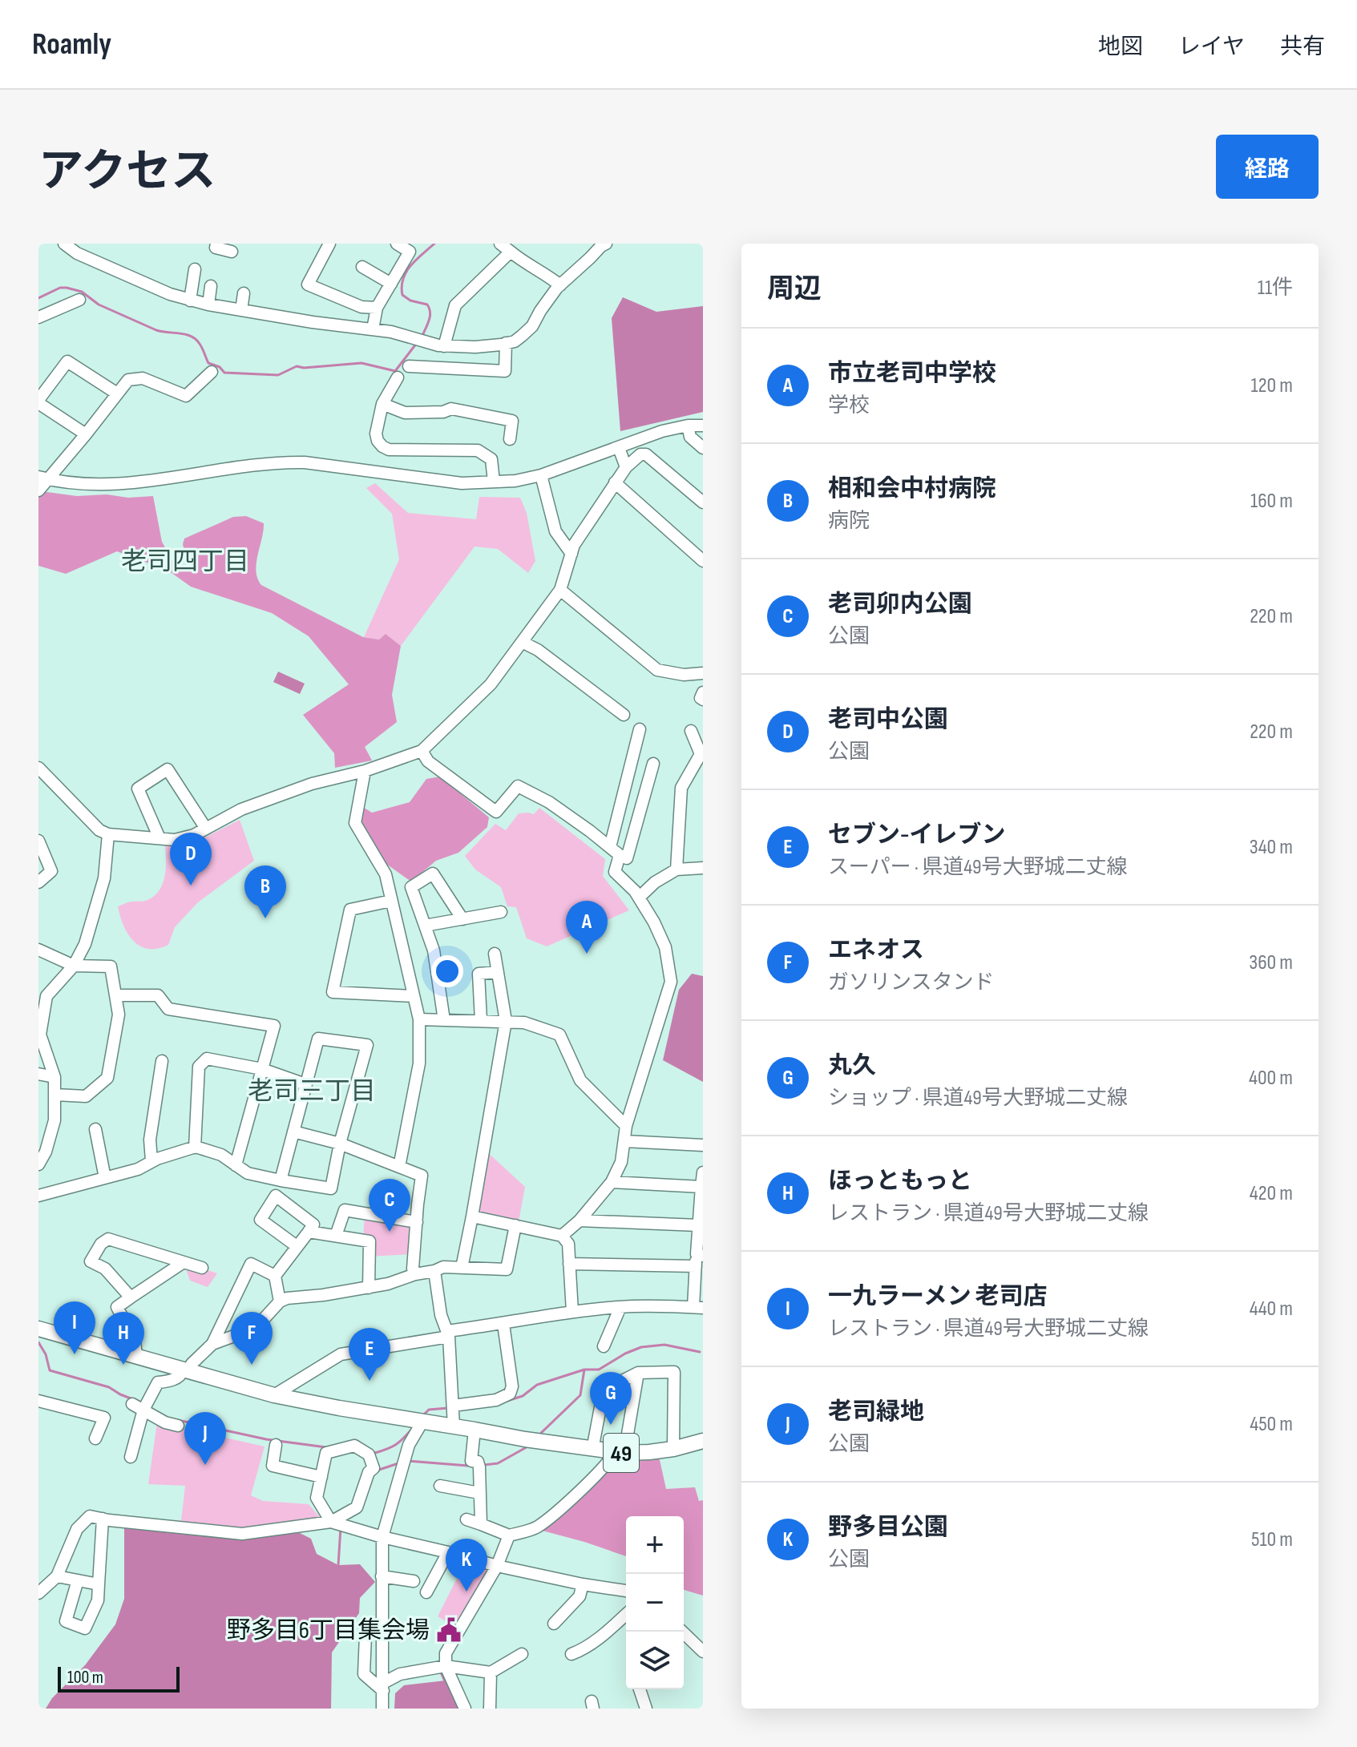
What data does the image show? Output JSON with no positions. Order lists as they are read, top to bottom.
{
  "streets": {
    "main road": ["49"]
  },
  "districts": ["老司四丁目", "老司三丁目"],
  "places": {
    "public building": ["野多目6丁目集会場"]
  },
  "scale_bar": "100 m",
  "page": {
    "header": "Roamly",
    "nav": ["地図", "レイヤ", "共有"],
    "title": "アクセス",
    "buttons": "経路",
    "heading": ["周辺", "11件"],
    "list": [
      {
        "mark": "A",
        "name": "市立老司中学校",
        "note": "学校",
        "value": "120 m"
      },
      {
        "mark": "B",
        "name": "相和会中村病院",
        "note": "病院",
        "value": "160 m"
      },
      {
        "mark": "C",
        "name": "老司卯内公園",
        "note": "公園",
        "value": "220 m"
      },
      {
        "mark": "D",
        "name": "老司中公園",
        "note": "公園",
        "value": "220 m"
      },
      {
        "mark": "E",
        "name": "セブン-イレブン",
        "note": "スーパー · 県道49号大野城二丈線",
        "value": "340 m"
      },
      {
        "mark": "F",
        "name": "エネオス",
        "note": "ガソリンスタンド",
        "value": "360 m"
      },
      {
        "mark": "G",
        "name": "丸久",
        "note": "ショップ · 県道49号大野城二丈線",
        "value": "400 m"
      },
      {
        "mark": "H",
        "name": "ほっともっと",
        "note": "レストラン · 県道49号大野城二丈線",
        "value": "420 m"
      },
      {
        "mark": "I",
        "name": "一九ラーメン 老司店",
        "note": "レストラン · 県道49号大野城二丈線",
        "value": "440 m"
      },
      {
        "mark": "J",
        "name": "老司緑地",
        "note": "公園",
        "value": "450 m"
      },
      {
        "mark": "K",
        "name": "野多目公園",
        "note": "公園",
        "value": "510 m"
      }
    ],
    "pins": [
      "D",
      "B",
      "A",
      "C",
      "I",
      "F",
      "H",
      "E",
      "G",
      "J",
      "K"
    ],
    "map_buttons": ["+", "−"],
    "scale": "100 m"
  }
}
